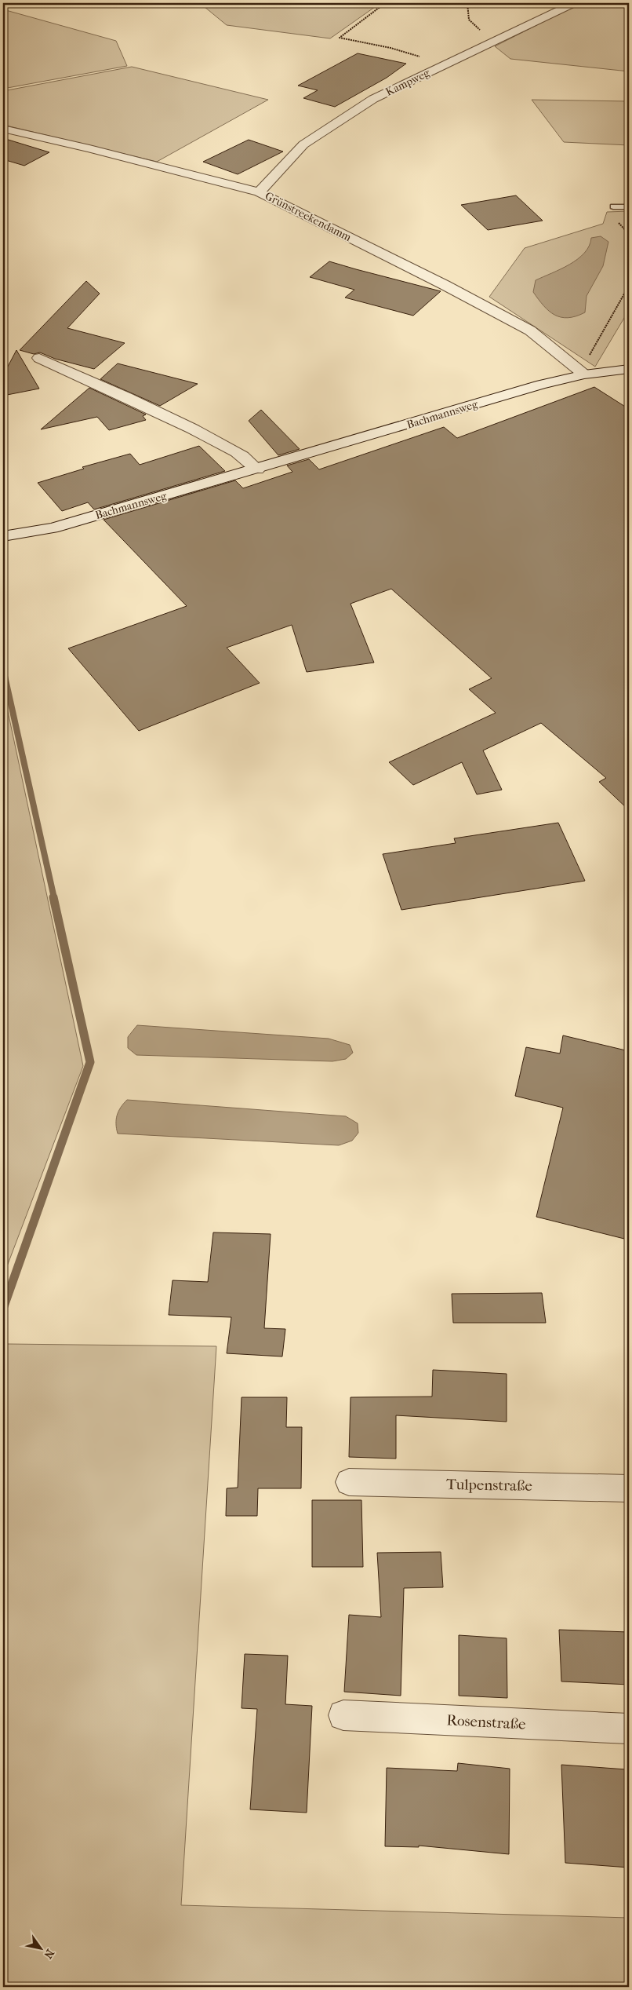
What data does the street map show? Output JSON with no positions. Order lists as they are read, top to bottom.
{
  "streets": {
    "street": [
      "Kampweg",
      "Grünstreekendamm",
      "Bachmannsweg",
      "Tulpenstraße",
      "Rosenstraße"
    ]
  },
  "crossings": [
    ["Kampweg", "Grünstreekendamm"],
    ["Grünstreekendamm", "Bachmannsweg"]
  ],
  "north": "bottom right"
}
